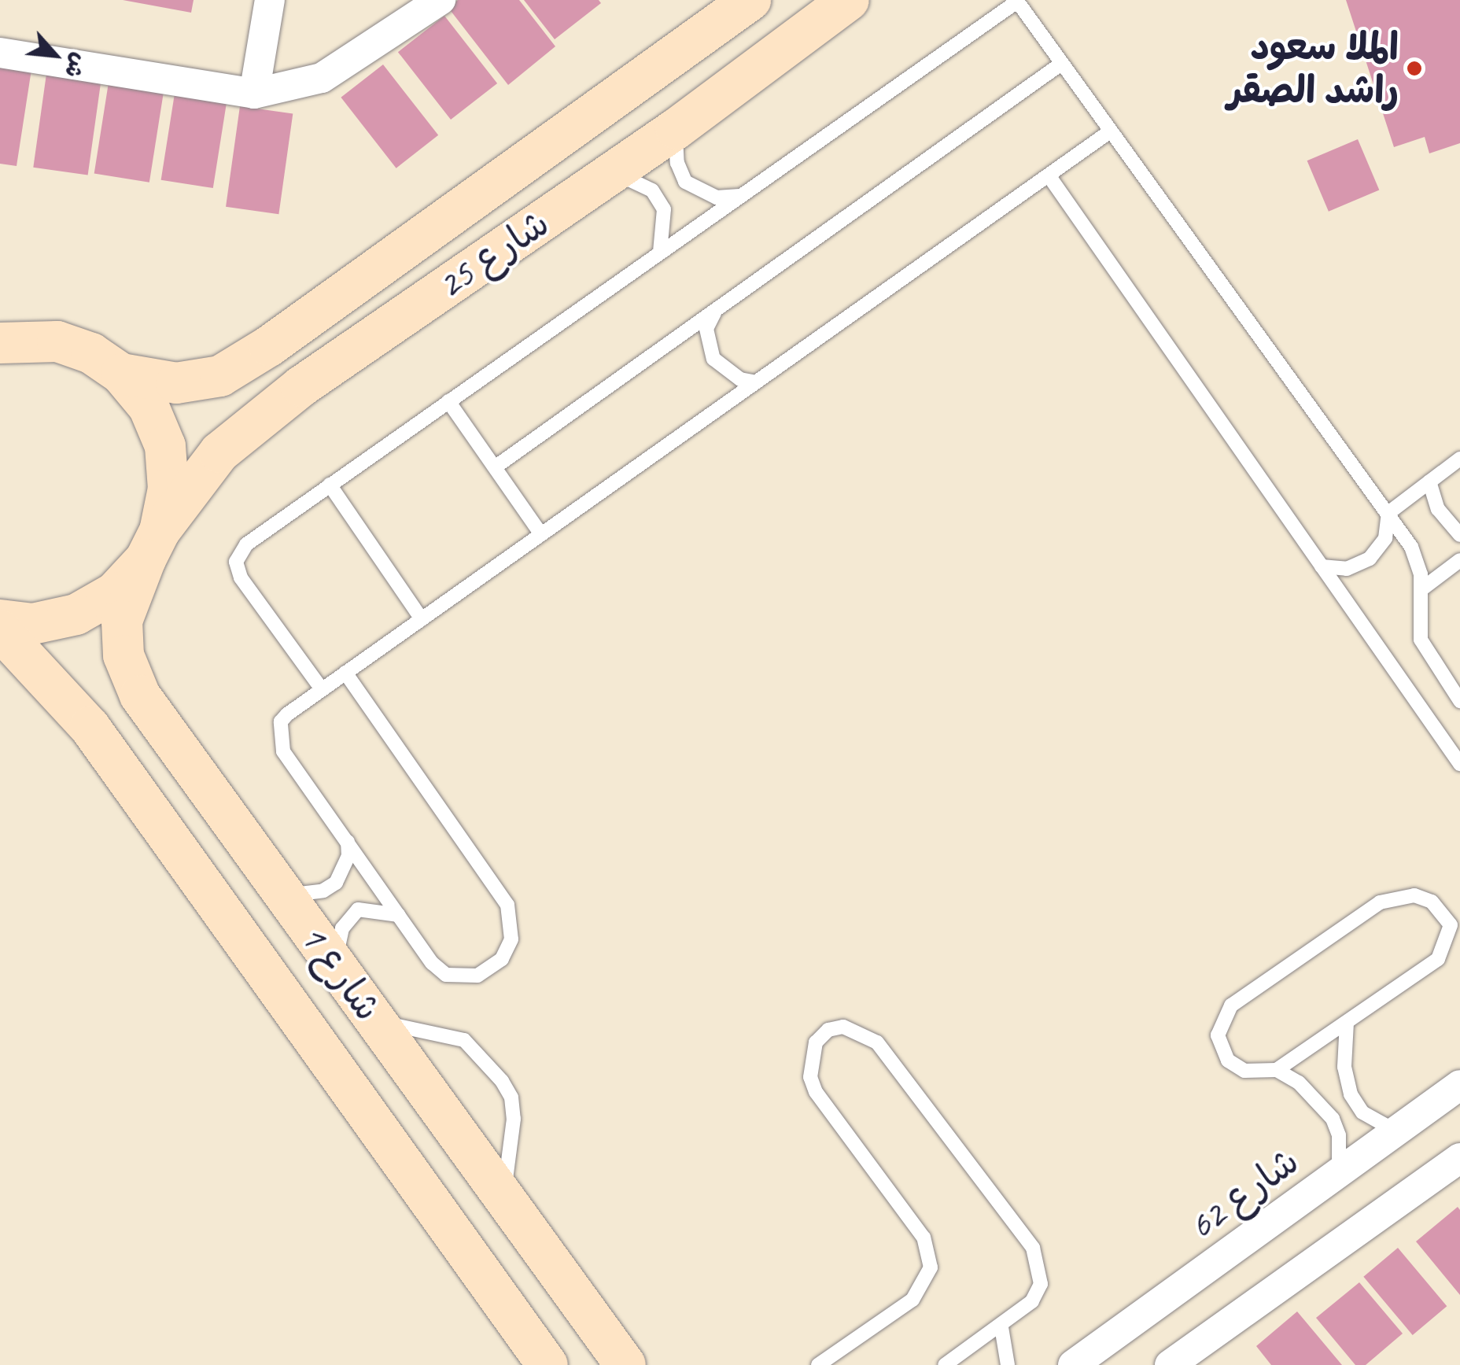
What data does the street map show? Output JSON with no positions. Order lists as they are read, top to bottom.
{
  "streets": {
    "street": ["شارع 25", "شارع 1", "شارع 62"]
  },
  "crossings": [
    ["شارع 25", "شارع 1"]
  ],
  "places": ["الملا سعود راشد الصقر"],
  "north": "bottom right"
}
